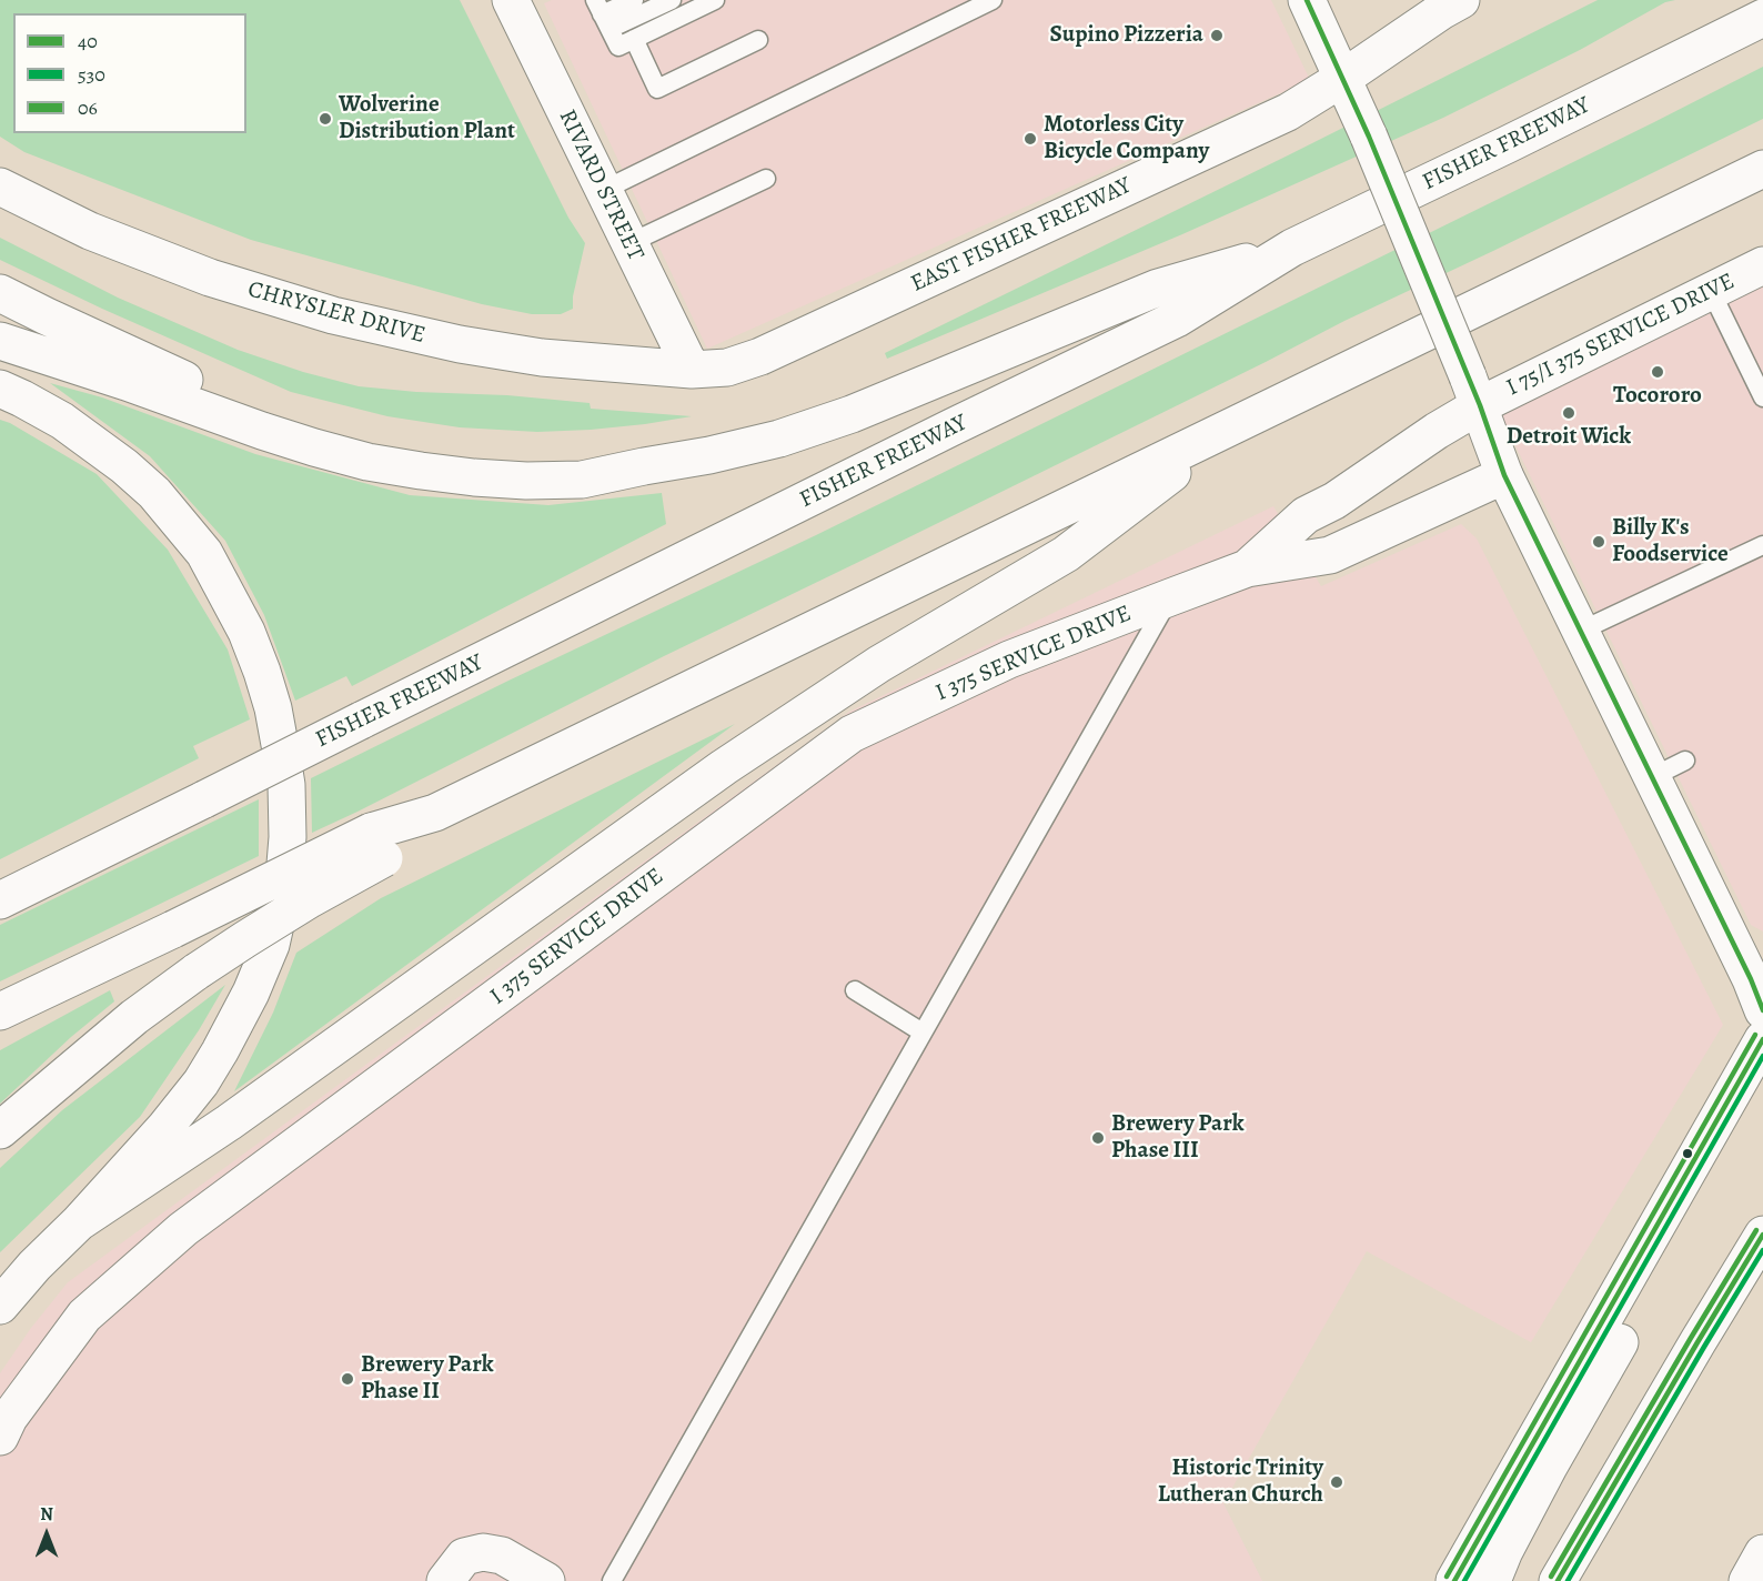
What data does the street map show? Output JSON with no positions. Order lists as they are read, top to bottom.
{
  "streets": {
    "main road": [
      "FISHER FREEWAY",
      "RIVARD STREET",
      "EAST FISHER FREEWAY",
      "CHRYSLER DRIVE",
      "I 75/I 375 SERVICE DRIVE",
      "I 375 SERVICE DRIVE"
    ]
  },
  "crossings": [
    ["RIVARD STREET", "EAST FISHER FREEWAY"],
    ["RIVARD STREET", "CHRYSLER DRIVE"],
    ["EAST FISHER FREEWAY", "CHRYSLER DRIVE"],
    ["I 75/I 375 SERVICE DRIVE", "I 375 SERVICE DRIVE"]
  ],
  "places": [
    "Supino Pizzeria",
    "Wolverine Distribution Plant",
    "Motorless City Bicycle Company",
    "Tocororo",
    "Detroit Wick",
    "Billy K's Foodservice",
    "Brewery Park Phase III",
    "Brewery Park Phase II",
    "Historic Trinity Lutheran Church"
  ],
  "lines": ["transit line 40", "transit line 06", "transit line 530"],
  "legend": ["40", "530", "06"],
  "north": "top"
}
